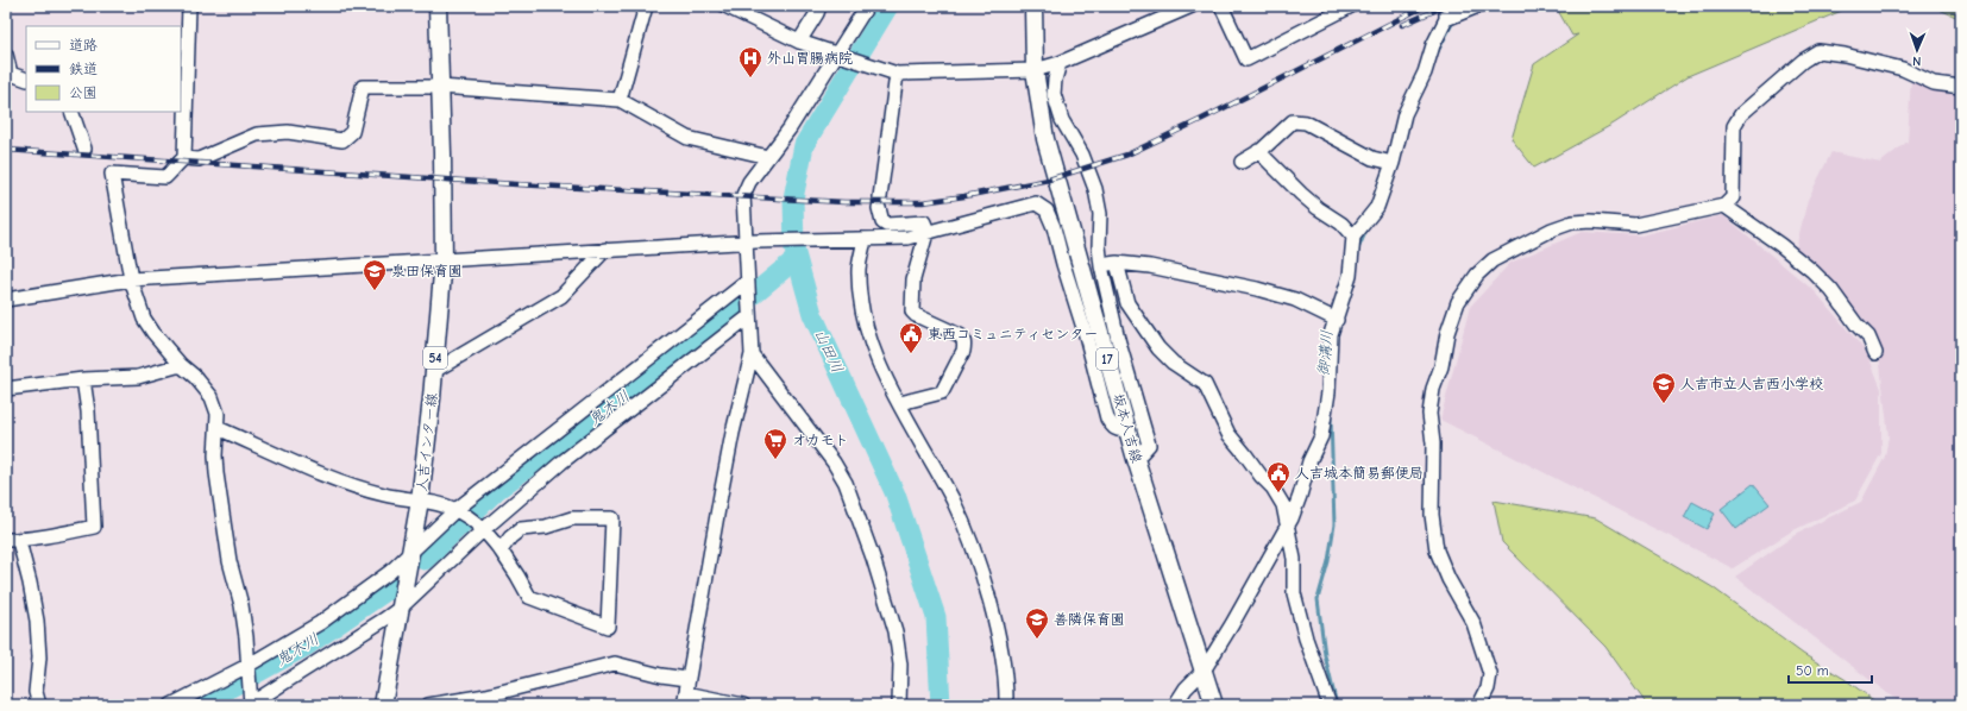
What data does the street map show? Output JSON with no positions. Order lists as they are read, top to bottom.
{
  "streets": {
    "main road": [
      "54",
      "17",
      "坂本人吉線",
      "人吉インター線"
    ]
  },
  "water": ["山田川", "御溝川", "鬼木川"],
  "places": {
    "hospital": ["外山胃腸病院"],
    "school or university": ["泉田保育園", "人吉市立人吉西小学校", "善隣保育園"],
    "public building": ["東西コミュニティセンター", "人吉城本簡易郵便局"],
    "supermarket": ["オカモト"]
  },
  "legend": ["道路", "鉄道", "公園"],
  "scale_bar": "50 m",
  "north": "bottom"
}
